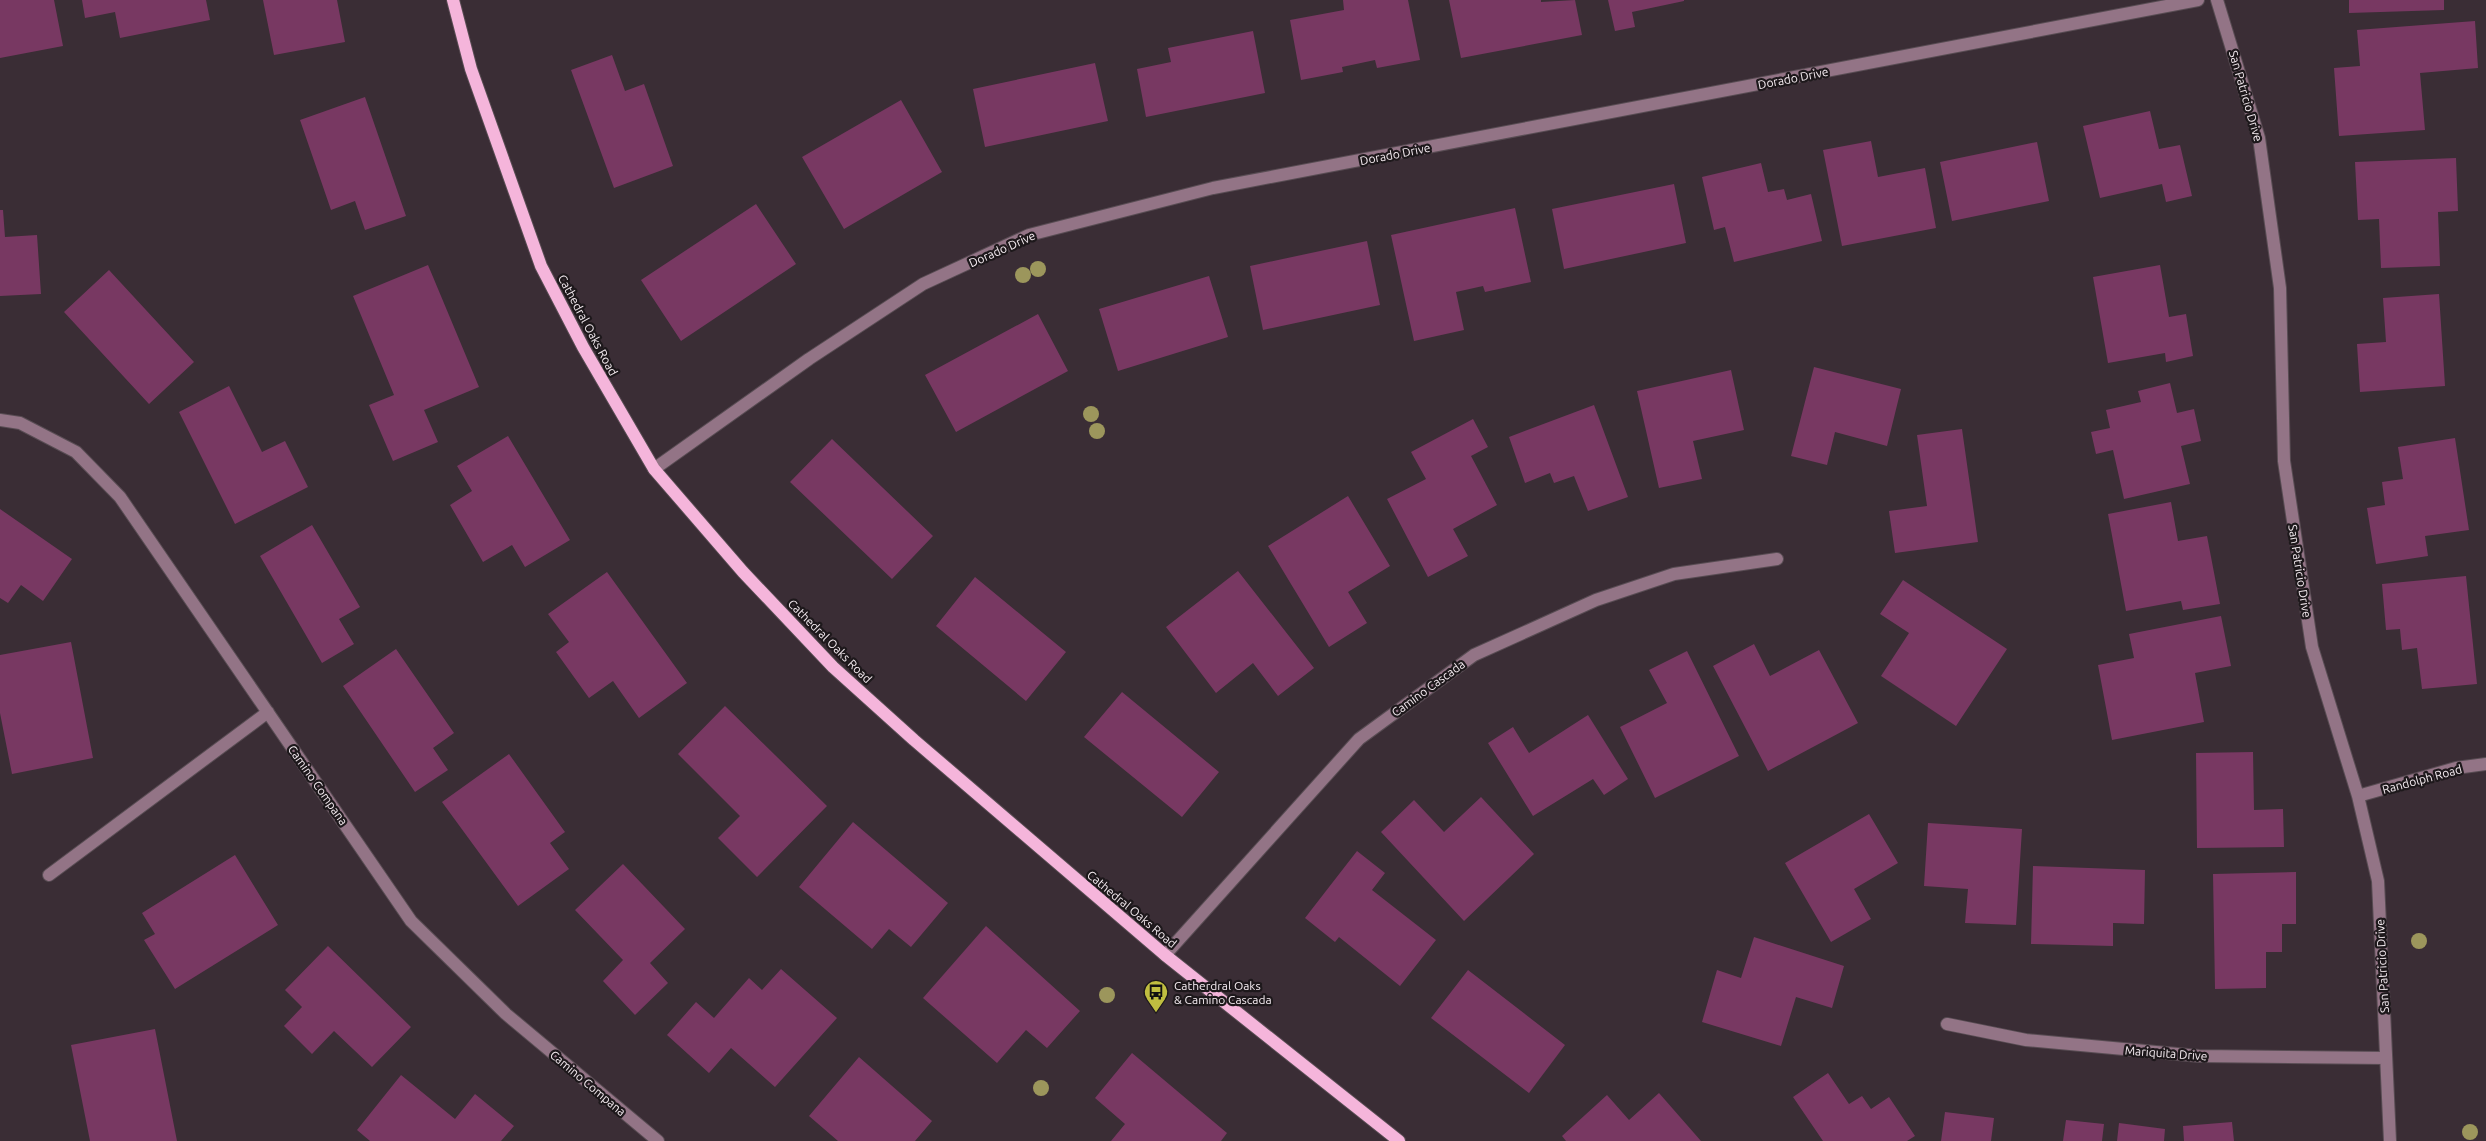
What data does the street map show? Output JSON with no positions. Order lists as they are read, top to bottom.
{
  "streets": {
    "main road": ["Cathedral Oaks Road"],
    "street": [
      "Dorado Drive",
      "San Patricio Drive",
      "Camino Cascada",
      "Randolph Road",
      "Camino Compana",
      "Mariquita Drive"
    ]
  },
  "crossings": [
    ["Dorado Drive", "Cathedral Oaks Road"],
    ["San Patricio Drive", "Randolph Road"],
    ["San Patricio Drive", "Mariquita Drive"],
    ["Cathedral Oaks Road", "Camino Cascada"]
  ],
  "places": {
    "bus stop": ["Catherdral Oaks & Camino Cascada"]
  }
}
